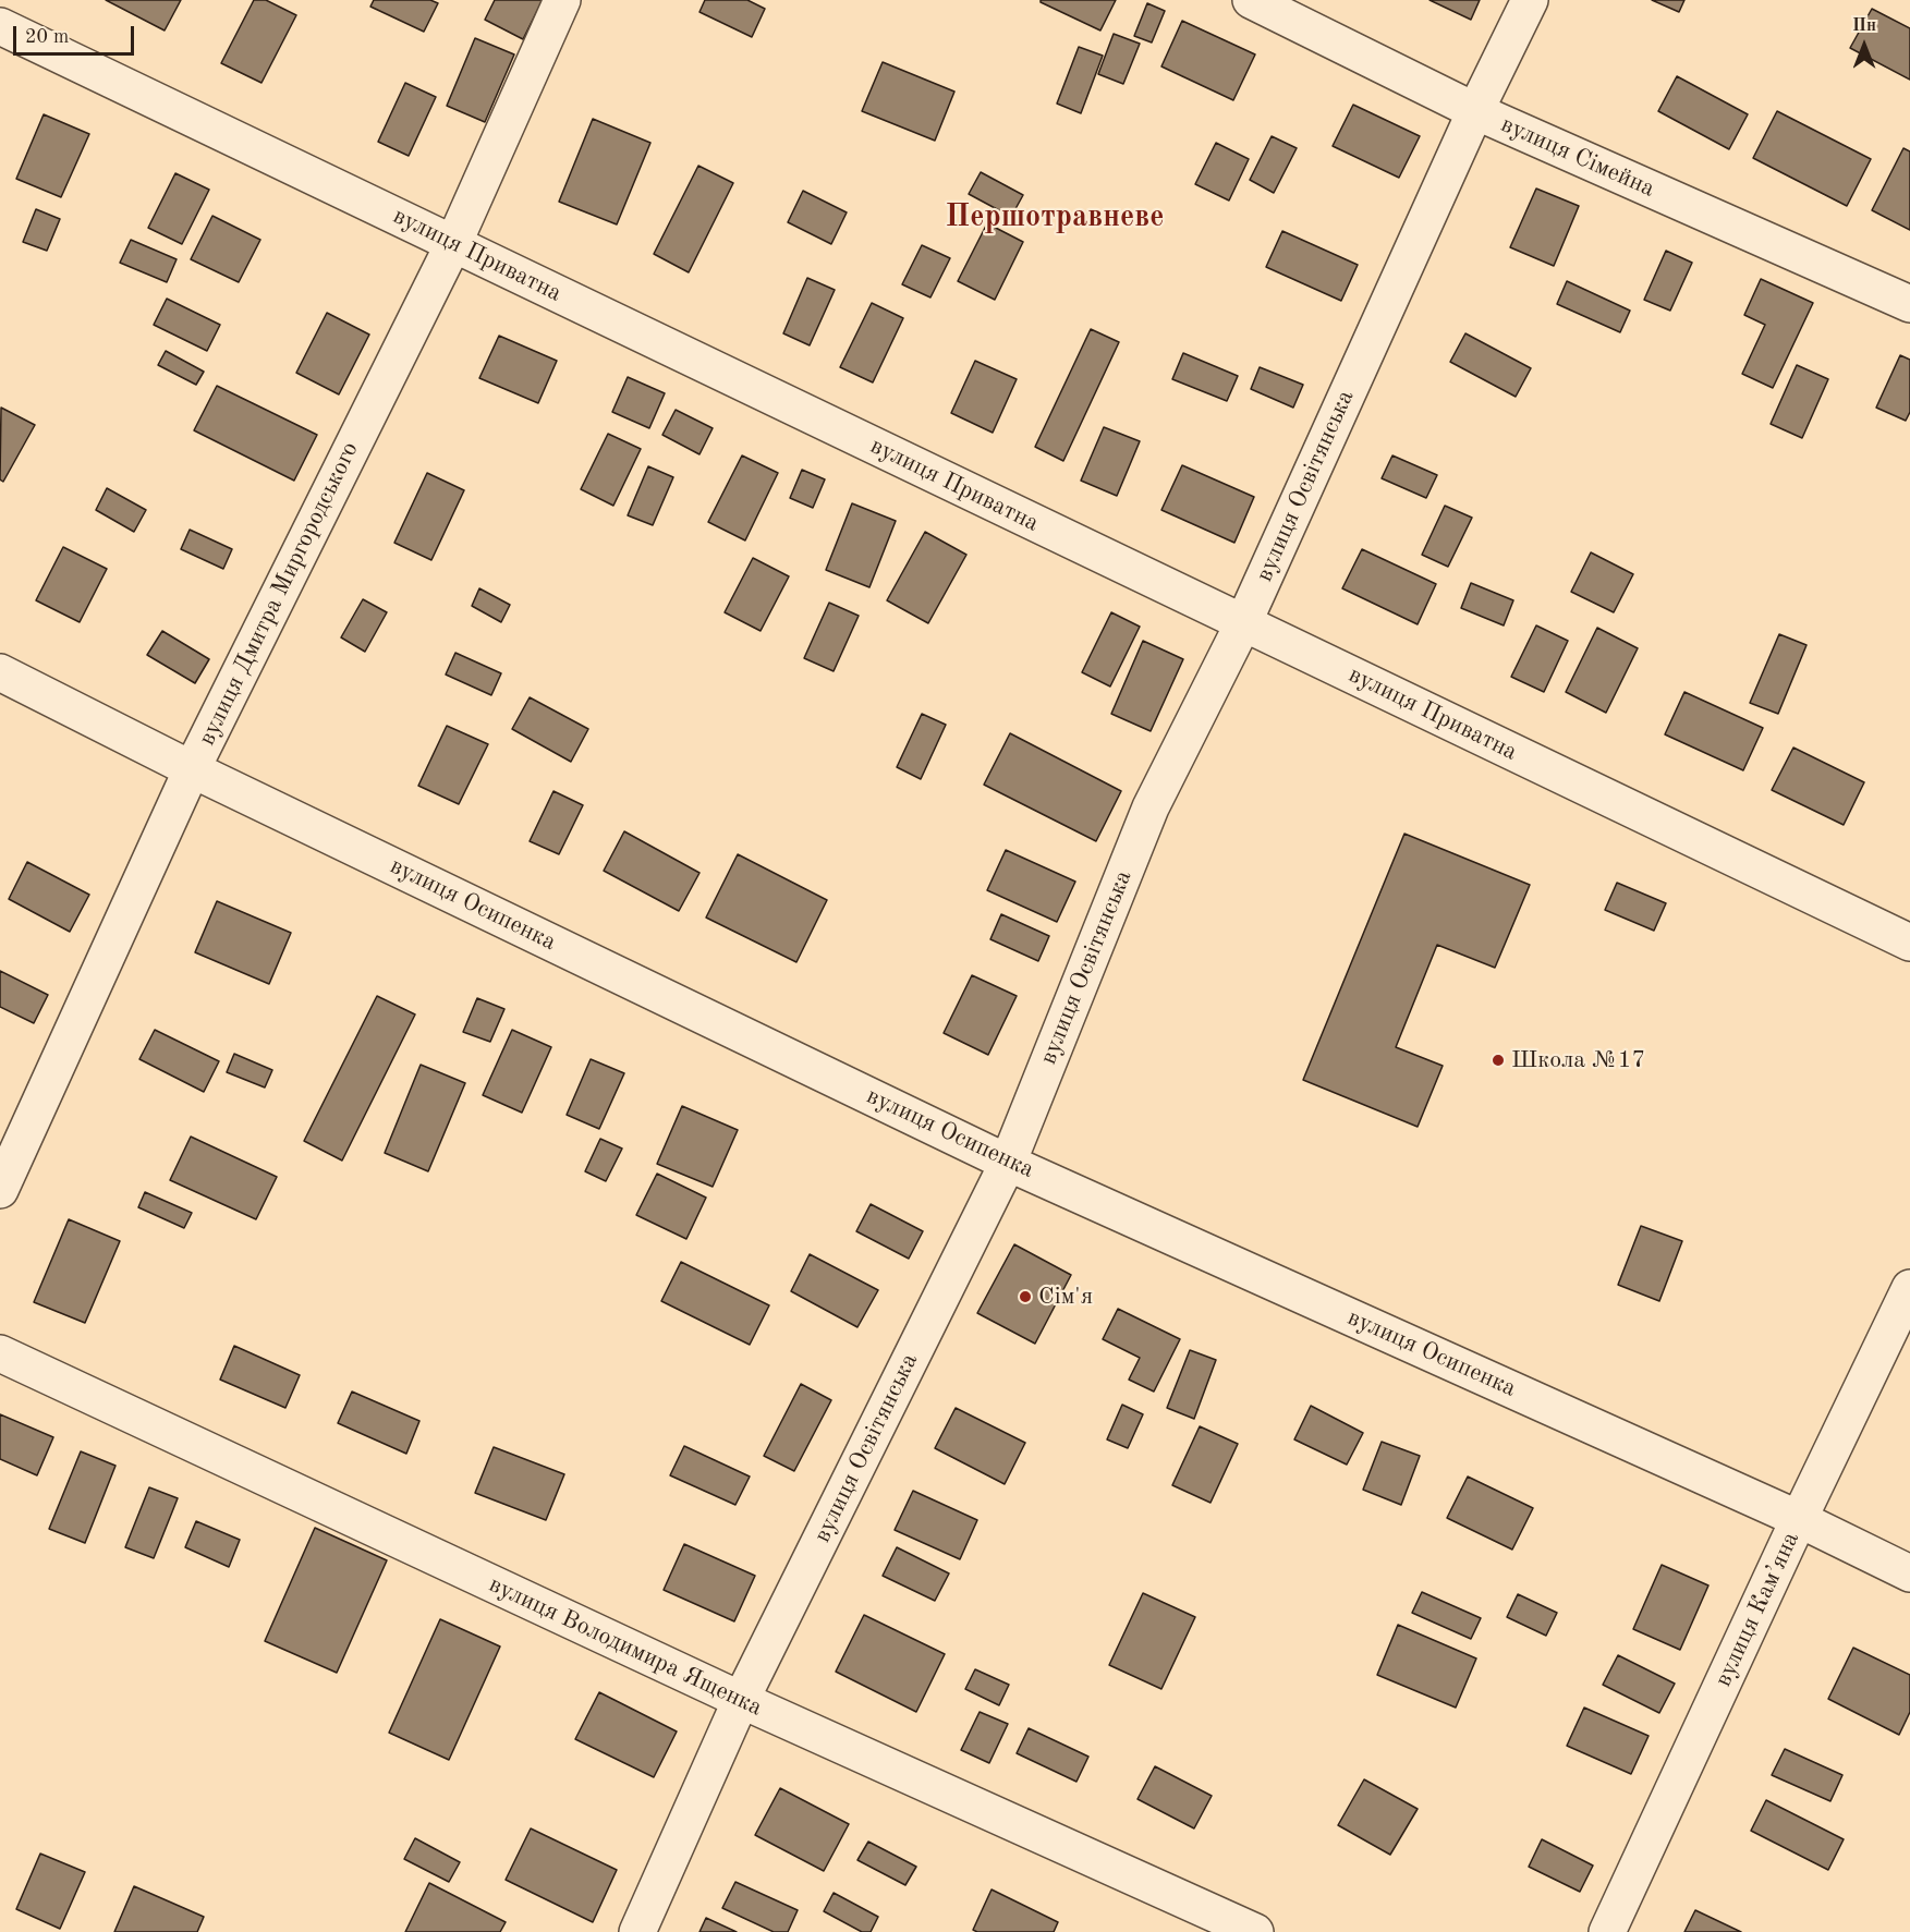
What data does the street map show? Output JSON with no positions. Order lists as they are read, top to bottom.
{
  "streets": {
    "street": [
      "вулиця Сімейна",
      "вулиця Приватна",
      "вулиця Освітянська",
      "вулиця Дмитра Миргородського",
      "вулиця Осипенка",
      "вулиця Кам’яна",
      "вулиця Володимира Ященка"
    ]
  },
  "crossings": [
    ["вулиця Сімейна", "вулиця Освітянська"],
    ["вулиця Приватна", "вулиця Освітянська"],
    ["вулиця Приватна", "вулиця Дмитра Миргородського"],
    ["вулиця Освітянська", "вулиця Осипенка"],
    ["вулиця Освітянська", "вулиця Володимира Ященка"],
    ["вулиця Дмитра Миргородського", "вулиця Осипенка"],
    ["вулиця Осипенка", "вулиця Кам’яна"]
  ],
  "districts": ["Першотравневе"],
  "places": ["Школа №17", "Сім'я"],
  "scale_bar": "20 m",
  "north": "top"
}
